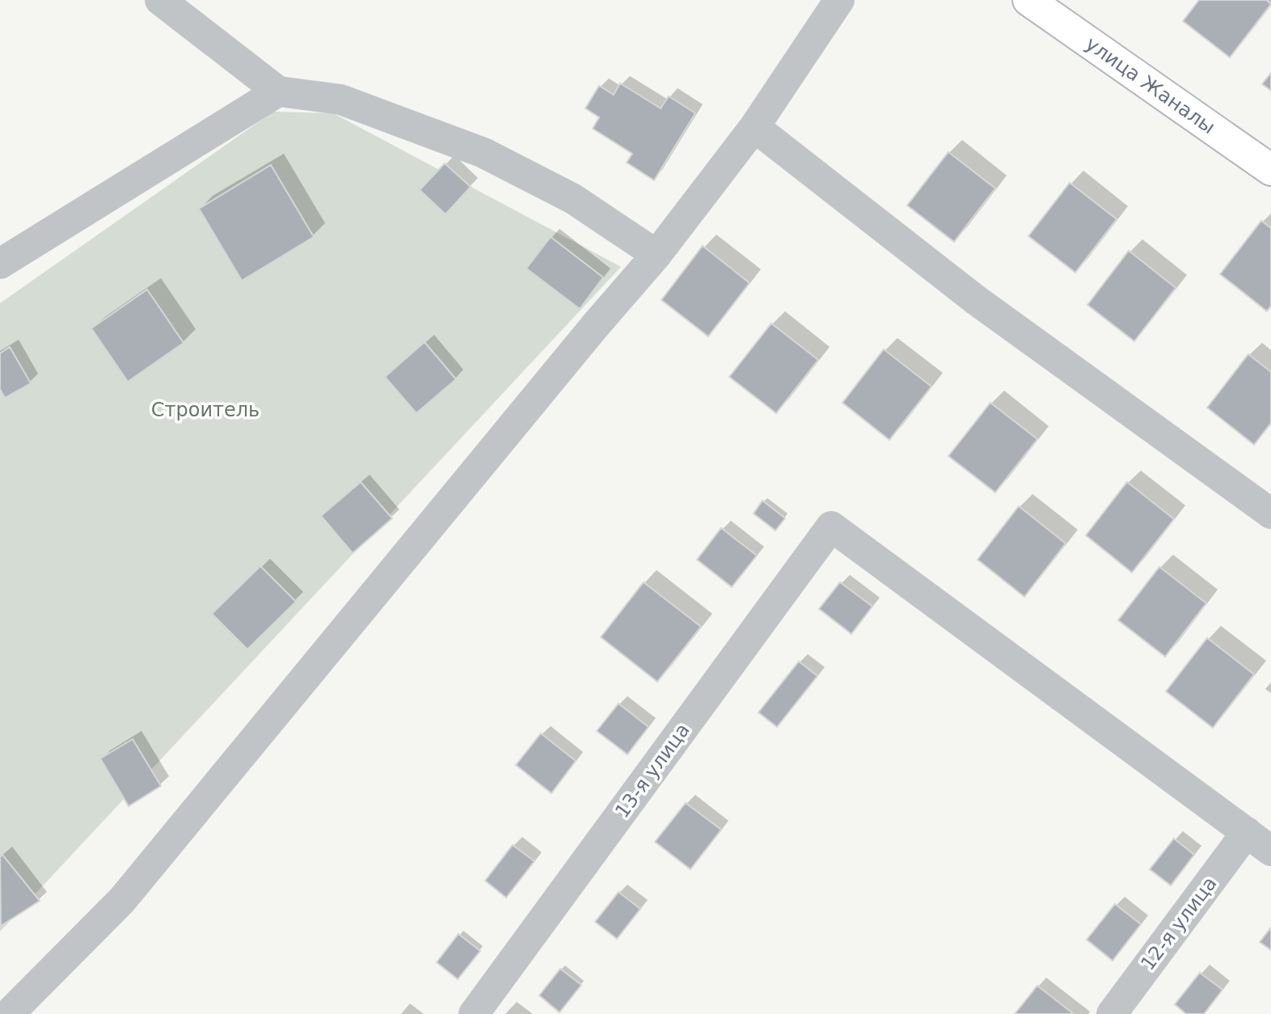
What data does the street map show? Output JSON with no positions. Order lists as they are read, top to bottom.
{
  "streets": {
    "street": ["улица Жаналы", "13-я улица", "12-я улица"]
  },
  "crossings": [
    ["13-я улица", "12-я улица"]
  ],
  "parks": ["Строитель"]
}
